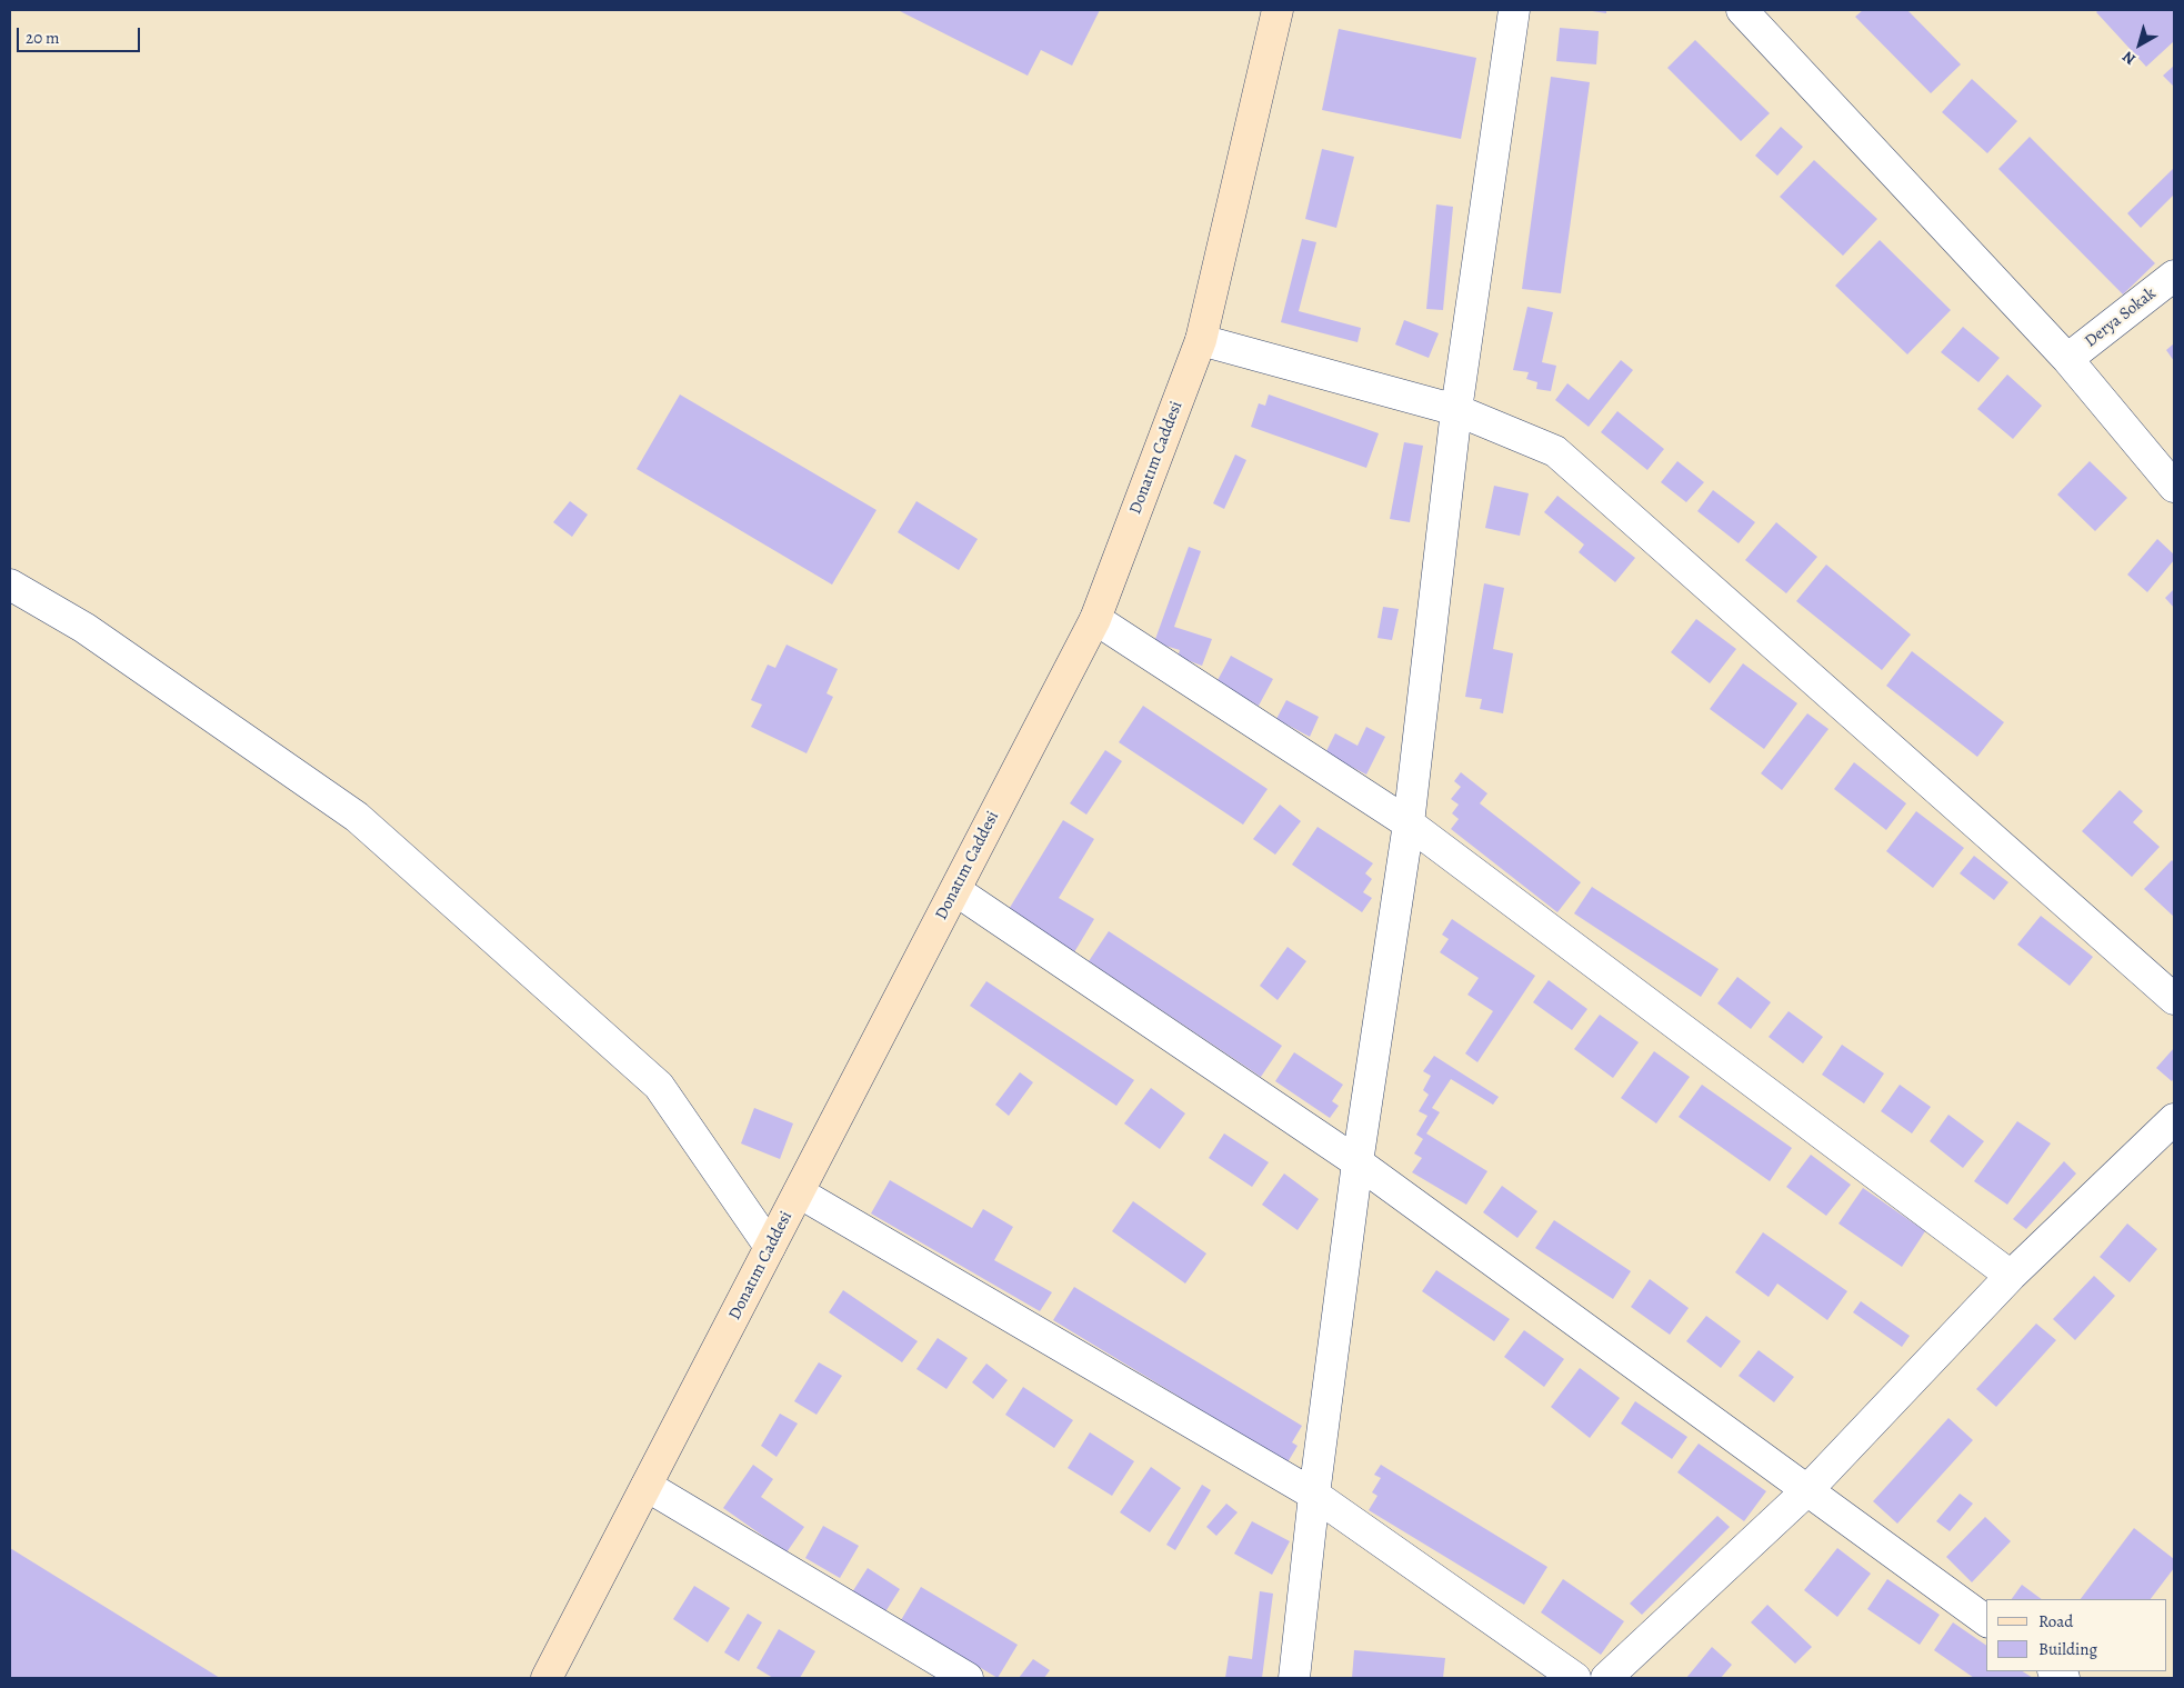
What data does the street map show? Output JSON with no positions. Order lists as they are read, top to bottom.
{
  "streets": {
    "street": ["Derya Sokak", "Donatım Caddesi"]
  },
  "legend": ["Road", "Building"],
  "scale_bar": "20 m",
  "north": "bottom left"
}
